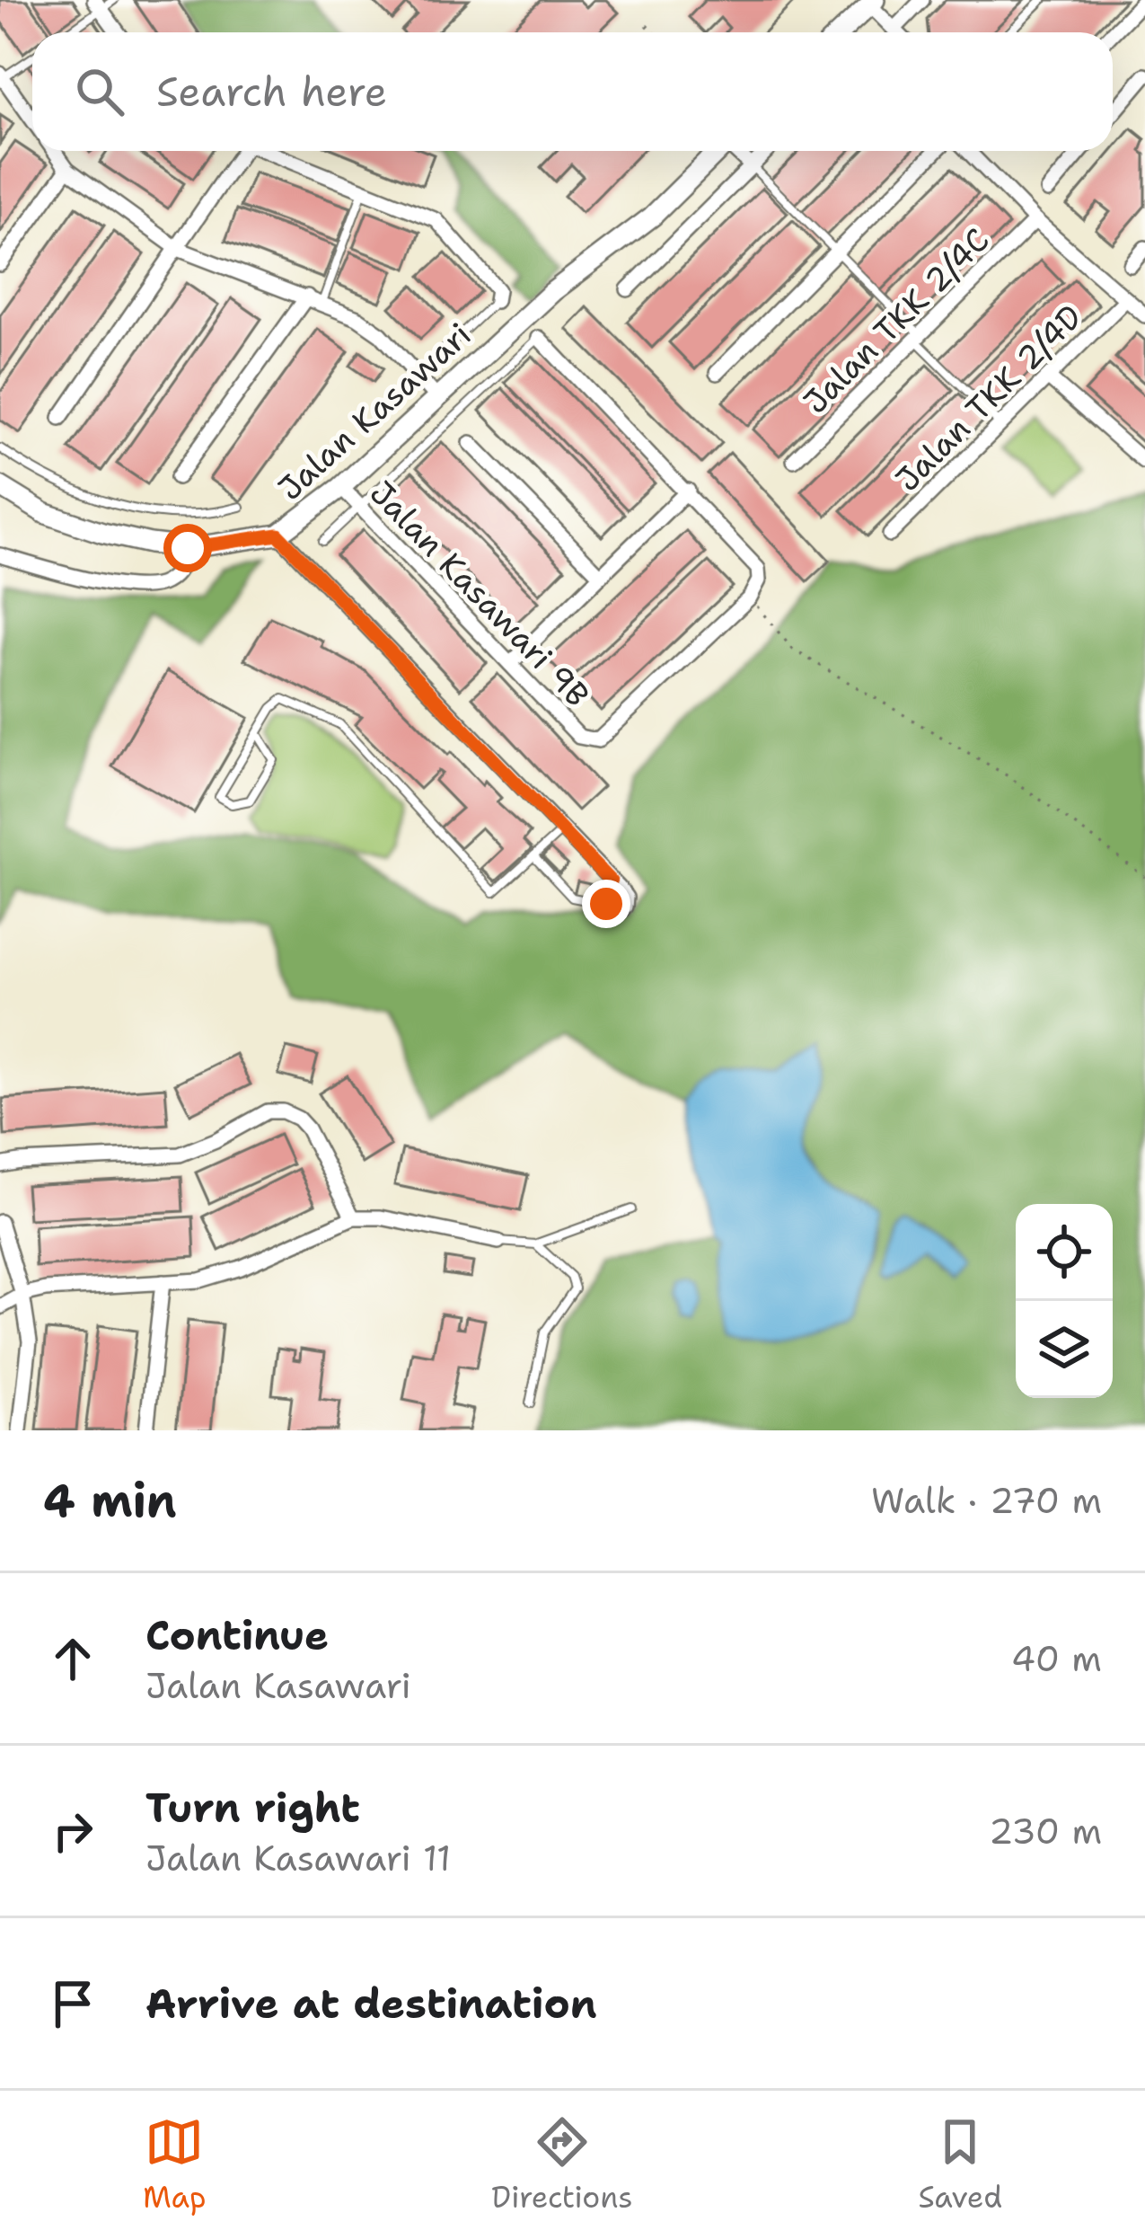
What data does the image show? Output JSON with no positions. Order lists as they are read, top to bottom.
{
  "streets": {
    "street": [
      "Jalan TKK 2/4C",
      "Jalan TKK 2/4D",
      "Jalan Kasawari",
      "Jalan Kasawari 9B"
    ]
  },
  "crossings": [
    ["Jalan Kasawari", "Jalan Kasawari 9B"]
  ],
  "page": {
    "search": "Search here",
    "heading": ["4 min", "Walk · 270 m"],
    "list": [
      ["Continue", "Jalan Kasawari", "40 m"],
      ["Turn right", "Jalan Kasawari 11", "230 m"],
      "Arrive at destination"
    ],
    "nav": ["Map", "Directions", "Saved"]
  }
}
